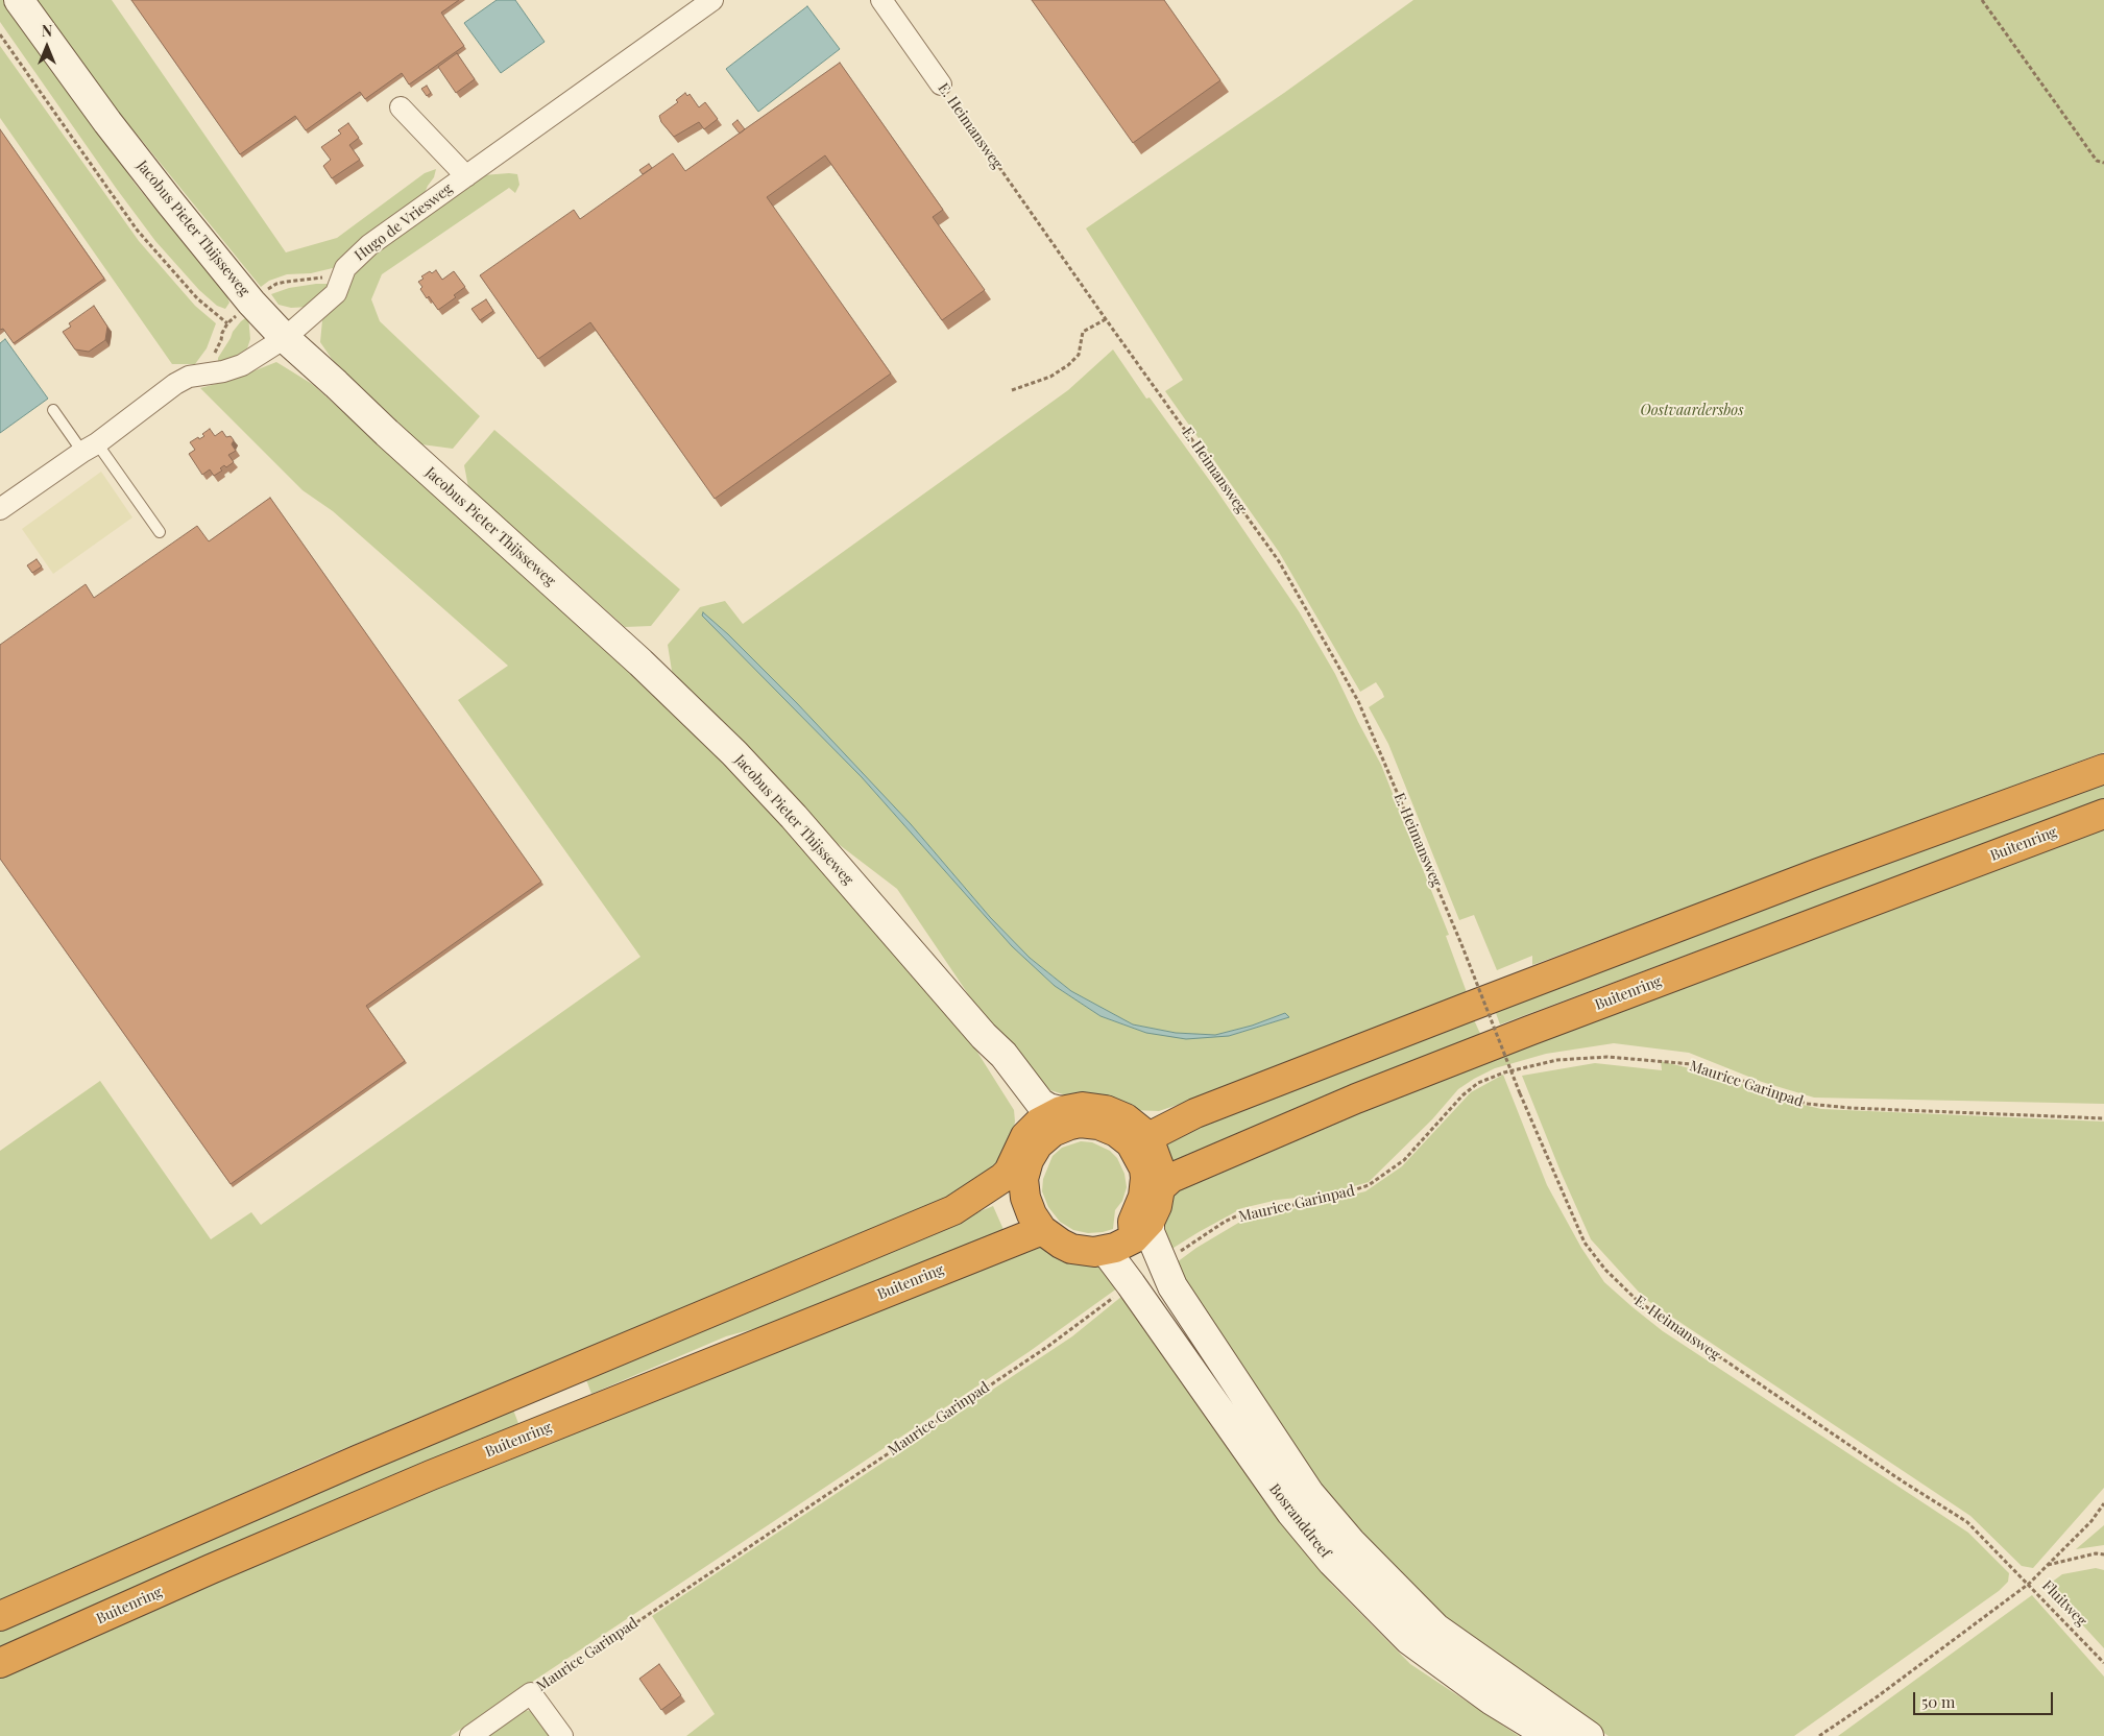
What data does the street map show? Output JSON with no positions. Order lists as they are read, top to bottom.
{
  "streets": {
    "highway": ["Buitenring"],
    "street": [
      "E. Heimansweg",
      "Hugo de Vriesweg",
      "Jacobus Pieter Thijsseweg",
      "Maurice Garinpad",
      "Bosranddreef"
    ],
    "path": ["Fluitweg"]
  },
  "crossings": [
    ["E. Heimansweg", "Fluitweg"],
    ["Hugo de Vriesweg", "Jacobus Pieter Thijsseweg"],
    ["Jacobus Pieter Thijsseweg", "Buitenring"],
    ["Jacobus Pieter Thijsseweg", "Bosranddreef"],
    ["Buitenring", "Bosranddreef"],
    ["Maurice Garinpad", "Bosranddreef"]
  ],
  "parks": ["Oostvaardersbos"],
  "scale_bar": "50 m",
  "north": "top"
}
